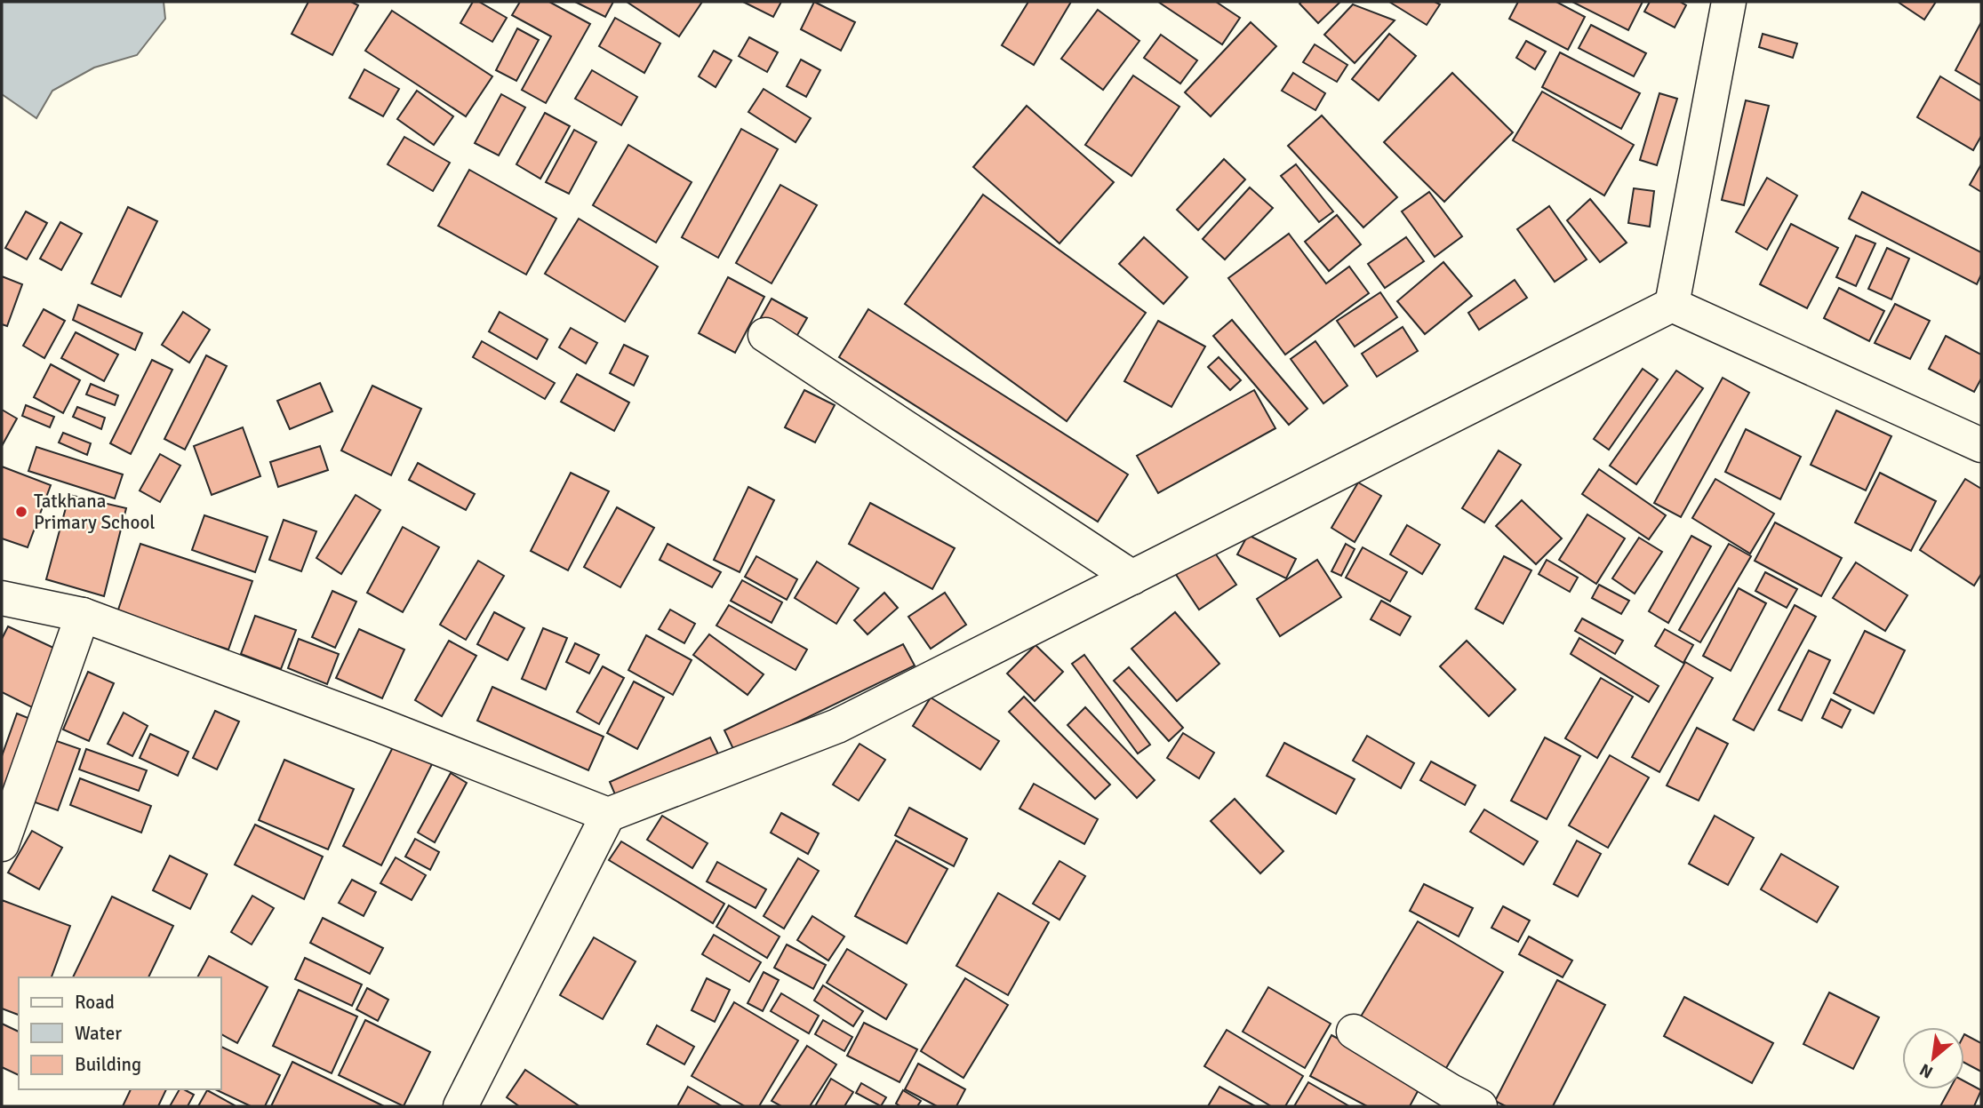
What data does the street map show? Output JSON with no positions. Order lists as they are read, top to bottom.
{
  "places": ["Tatkhana Primary School"],
  "legend": ["Road", "Water", "Building"],
  "north": "bottom left"
}
